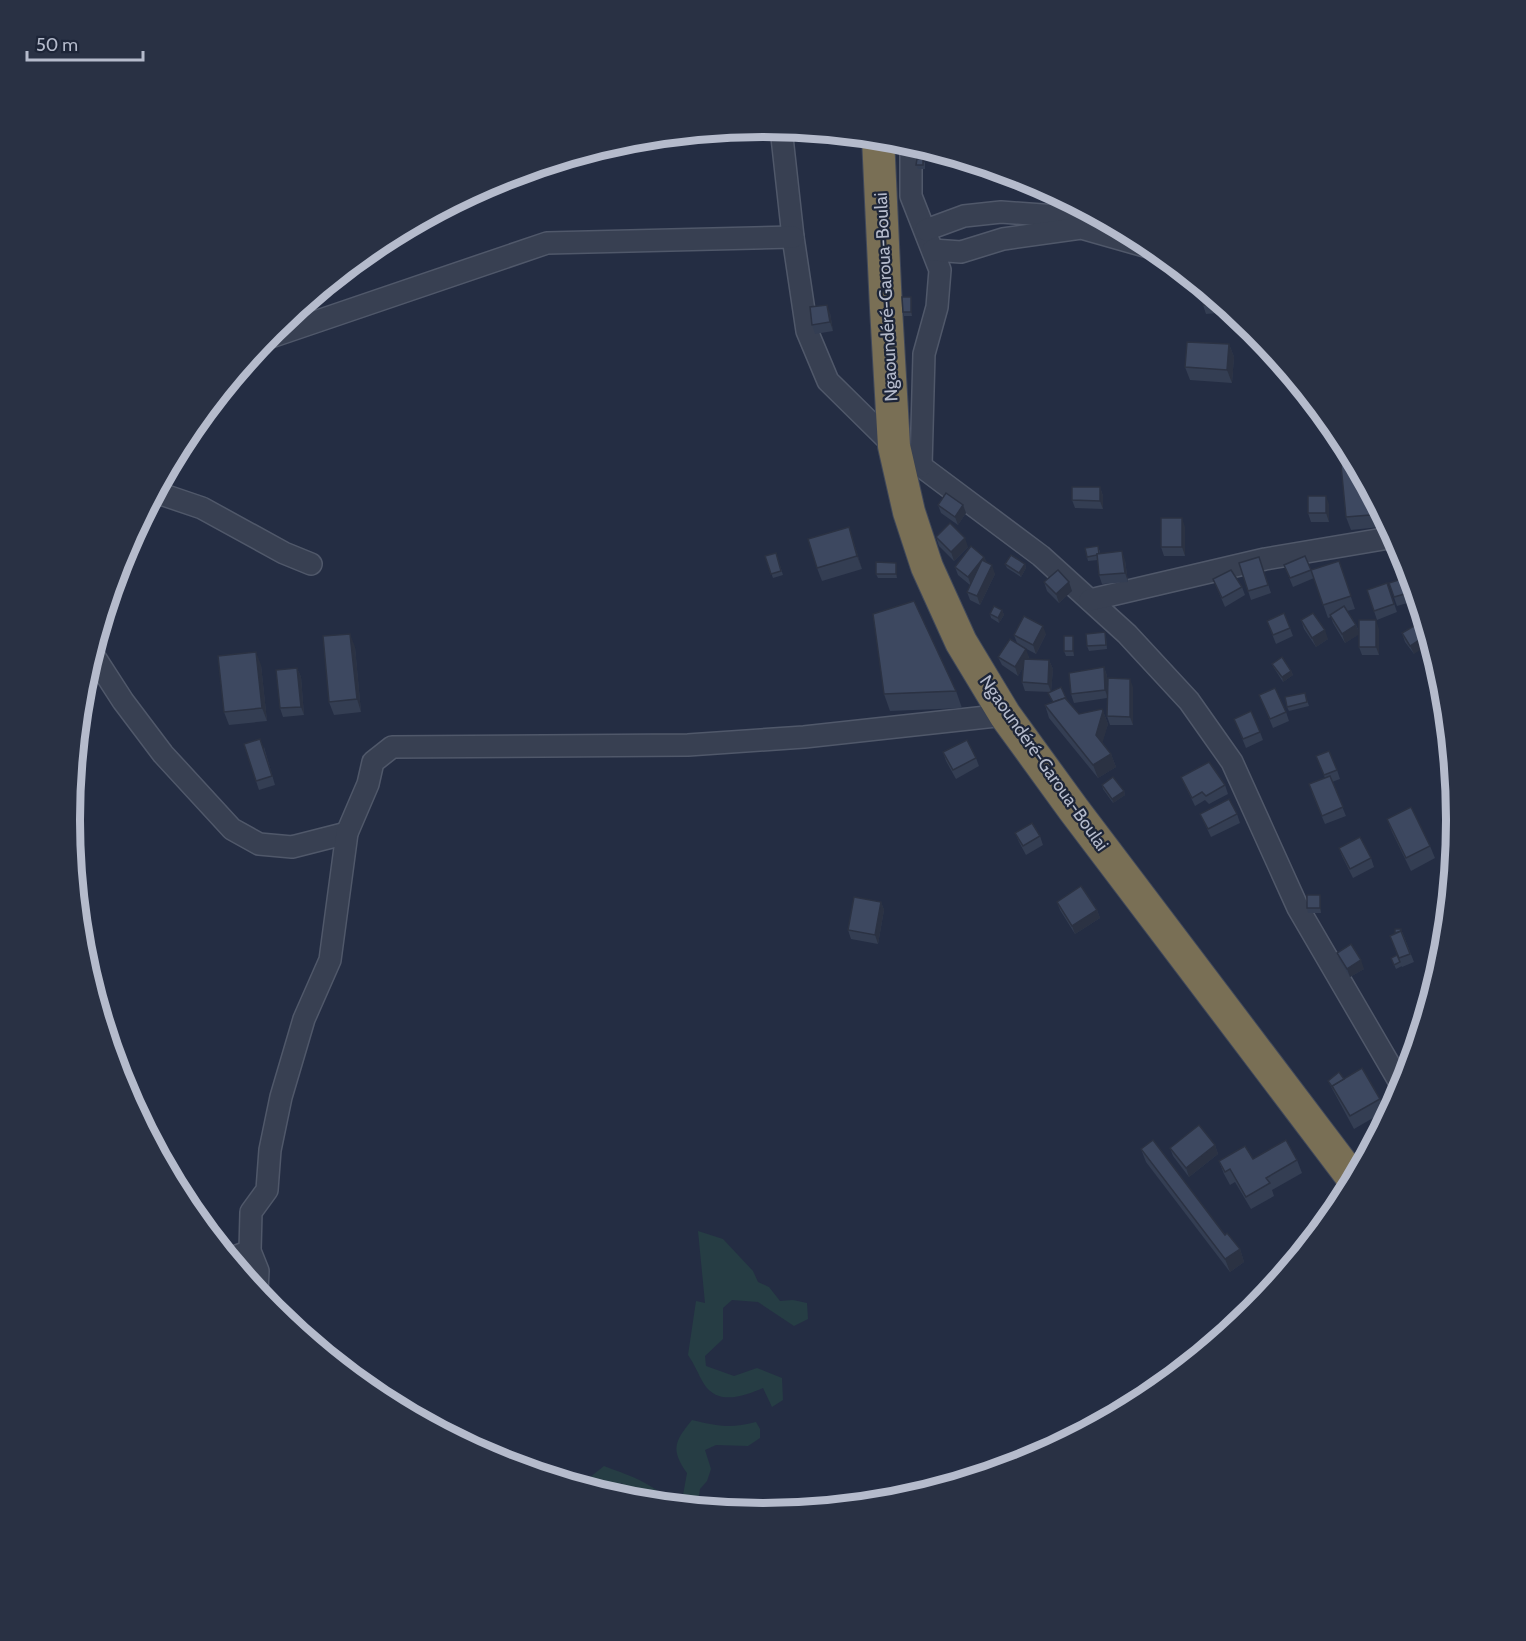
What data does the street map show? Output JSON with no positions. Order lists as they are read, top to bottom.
{
  "streets": {
    "highway": ["Ngaoundéré-Garoua-Boulai"]
  },
  "scale_bar": "50 m"
}
